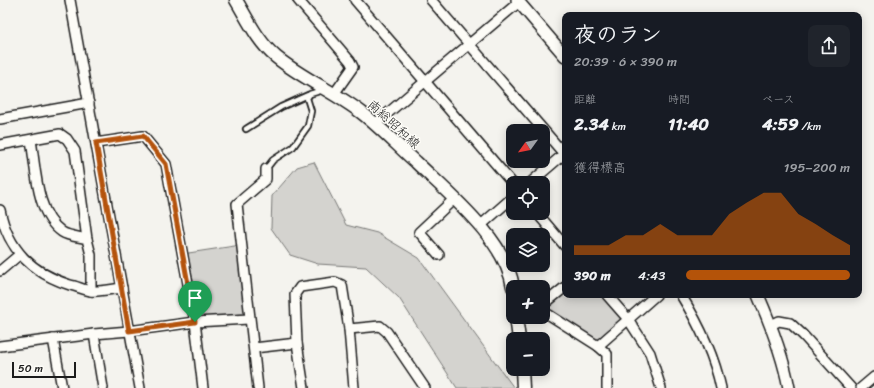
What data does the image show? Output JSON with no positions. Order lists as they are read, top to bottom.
{
  "streets": {
    "main road": ["南総昭和線"]
  },
  "scale_bar": "50 m",
  "north": "bottom left",
  "page": {
    "heading": ["夜のラン", "20:39 · 6 × 390 m"],
    "stats": [
      ["距離", "2.34 km"],
      ["時間", "11:40"],
      ["ペース", "4:59 /km"]
    ],
    "map_buttons": ["+", "−"],
    "chart": ["獲得標高", "195–200 m"],
    "list": [
      {
        "name": "390 m",
        "note": "4:43"
      }
    ],
    "scale": "50 m"
  }
}
